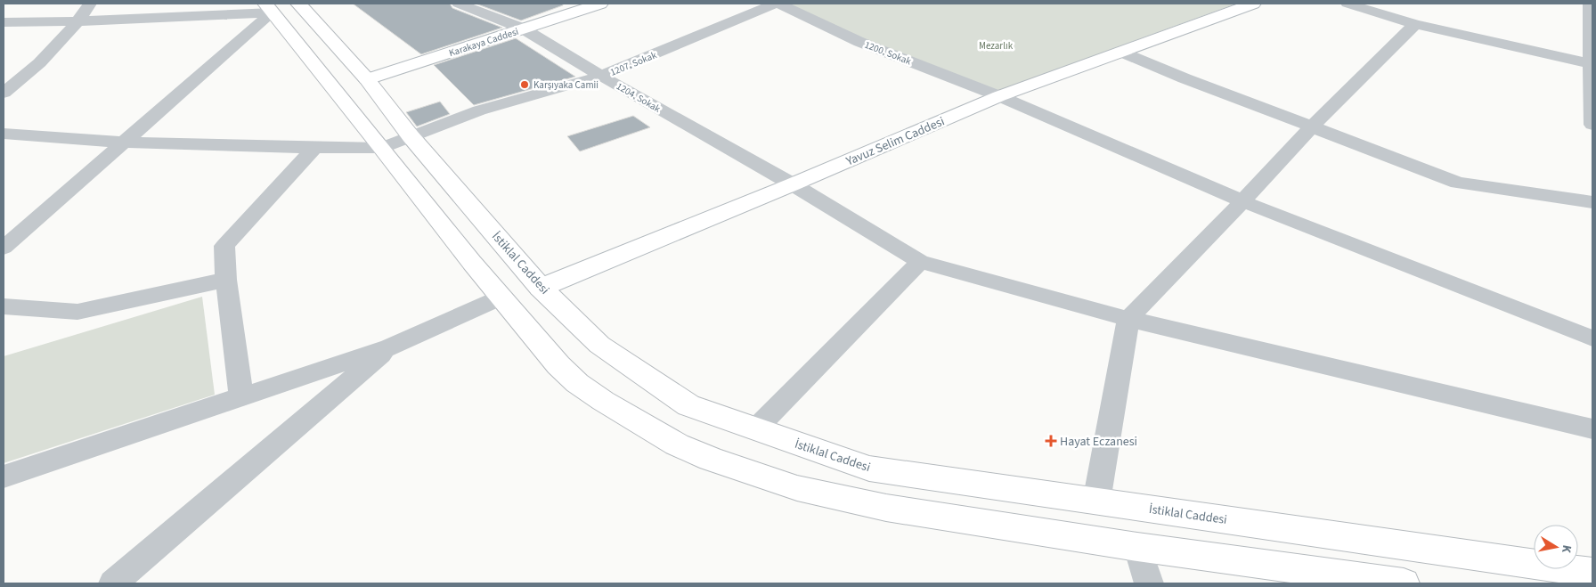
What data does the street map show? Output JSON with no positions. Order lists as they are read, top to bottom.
{
  "streets": {
    "main road": ["Karakaya Caddesi", "Yavuz Selim Caddesi", "İstiklal Caddesi"],
    "street": ["1200. Sokak", "1207. Sokak", "1204. Sokak"]
  },
  "crossings": [
    ["Karakaya Caddesi", "1204. Sokak"],
    ["Karakaya Caddesi", "İstiklal Caddesi"],
    ["1200. Sokak", "Yavuz Selim Caddesi"],
    ["1207. Sokak", "1204. Sokak"],
    ["1207. Sokak", "İstiklal Caddesi"],
    ["1204. Sokak", "Yavuz Selim Caddesi"],
    ["Yavuz Selim Caddesi", "İstiklal Caddesi"]
  ],
  "parks": ["Mezarlık"],
  "places": {
    "other": ["Karşıyaka Camii"],
    "health": ["Hayat Eczanesi"]
  },
  "north": "right"
}
